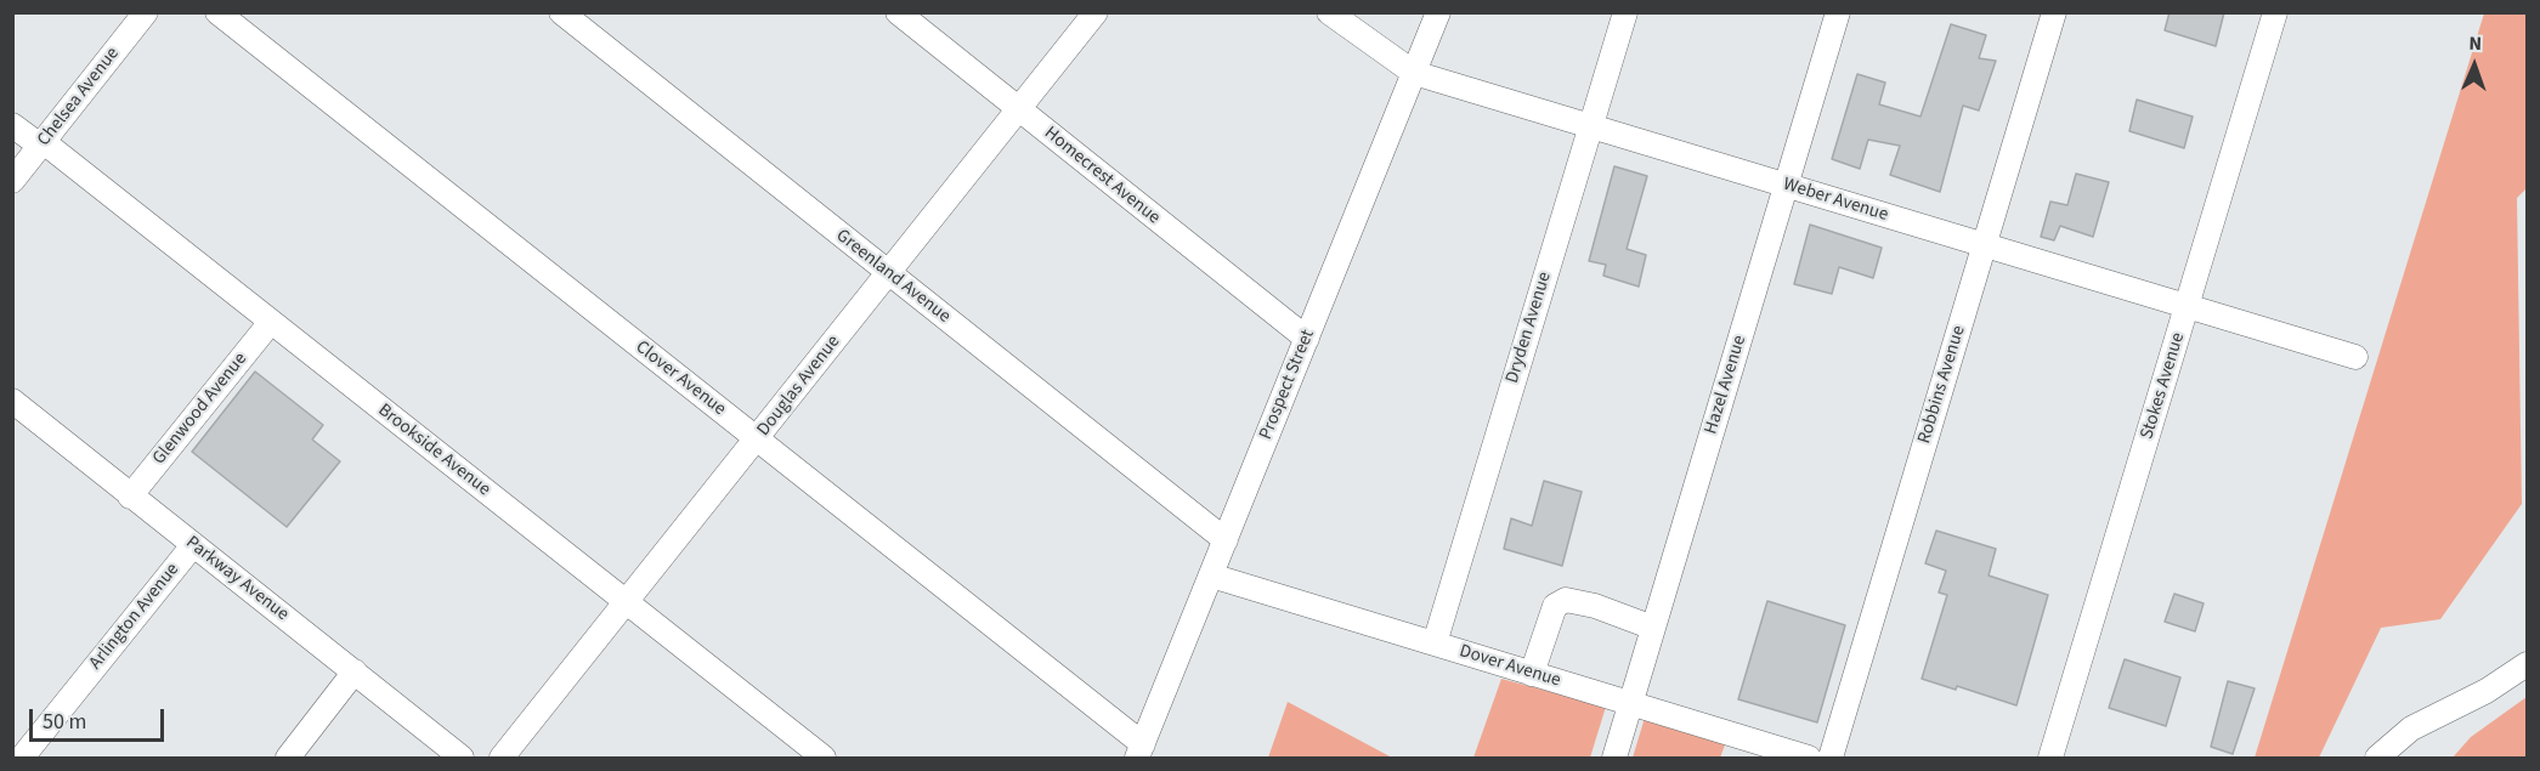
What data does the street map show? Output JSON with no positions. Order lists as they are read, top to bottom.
{
  "streets": {
    "street": [
      "Chelsea Avenue",
      "Homecrest Avenue",
      "Weber Avenue",
      "Greenland Avenue",
      "Dryden Avenue",
      "Clover Avenue",
      "Prospect Street",
      "Hazel Avenue",
      "Robbins Avenue",
      "Douglas Avenue",
      "Stokes Avenue",
      "Glenwood Avenue",
      "Brookside Avenue",
      "Parkway Avenue",
      "Arlington Avenue",
      "Dover Avenue"
    ]
  },
  "crossings": [
    ["Chelsea Avenue", "Brookside Avenue"],
    ["Homecrest Avenue", "Prospect Street"],
    ["Homecrest Avenue", "Douglas Avenue"],
    ["Weber Avenue", "Dryden Avenue"],
    ["Weber Avenue", "Prospect Street"],
    ["Weber Avenue", "Hazel Avenue"],
    ["Weber Avenue", "Robbins Avenue"],
    ["Weber Avenue", "Stokes Avenue"],
    ["Greenland Avenue", "Prospect Street"],
    ["Greenland Avenue", "Douglas Avenue"],
    ["Dryden Avenue", "Dover Avenue"],
    ["Clover Avenue", "Prospect Street"],
    ["Clover Avenue", "Douglas Avenue"],
    ["Prospect Street", "Dover Avenue"],
    ["Hazel Avenue", "Dover Avenue"],
    ["Douglas Avenue", "Brookside Avenue"],
    ["Glenwood Avenue", "Brookside Avenue"],
    ["Glenwood Avenue", "Parkway Avenue"],
    ["Parkway Avenue", "Arlington Avenue"]
  ],
  "scale_bar": "50 m",
  "north": "top"
}
